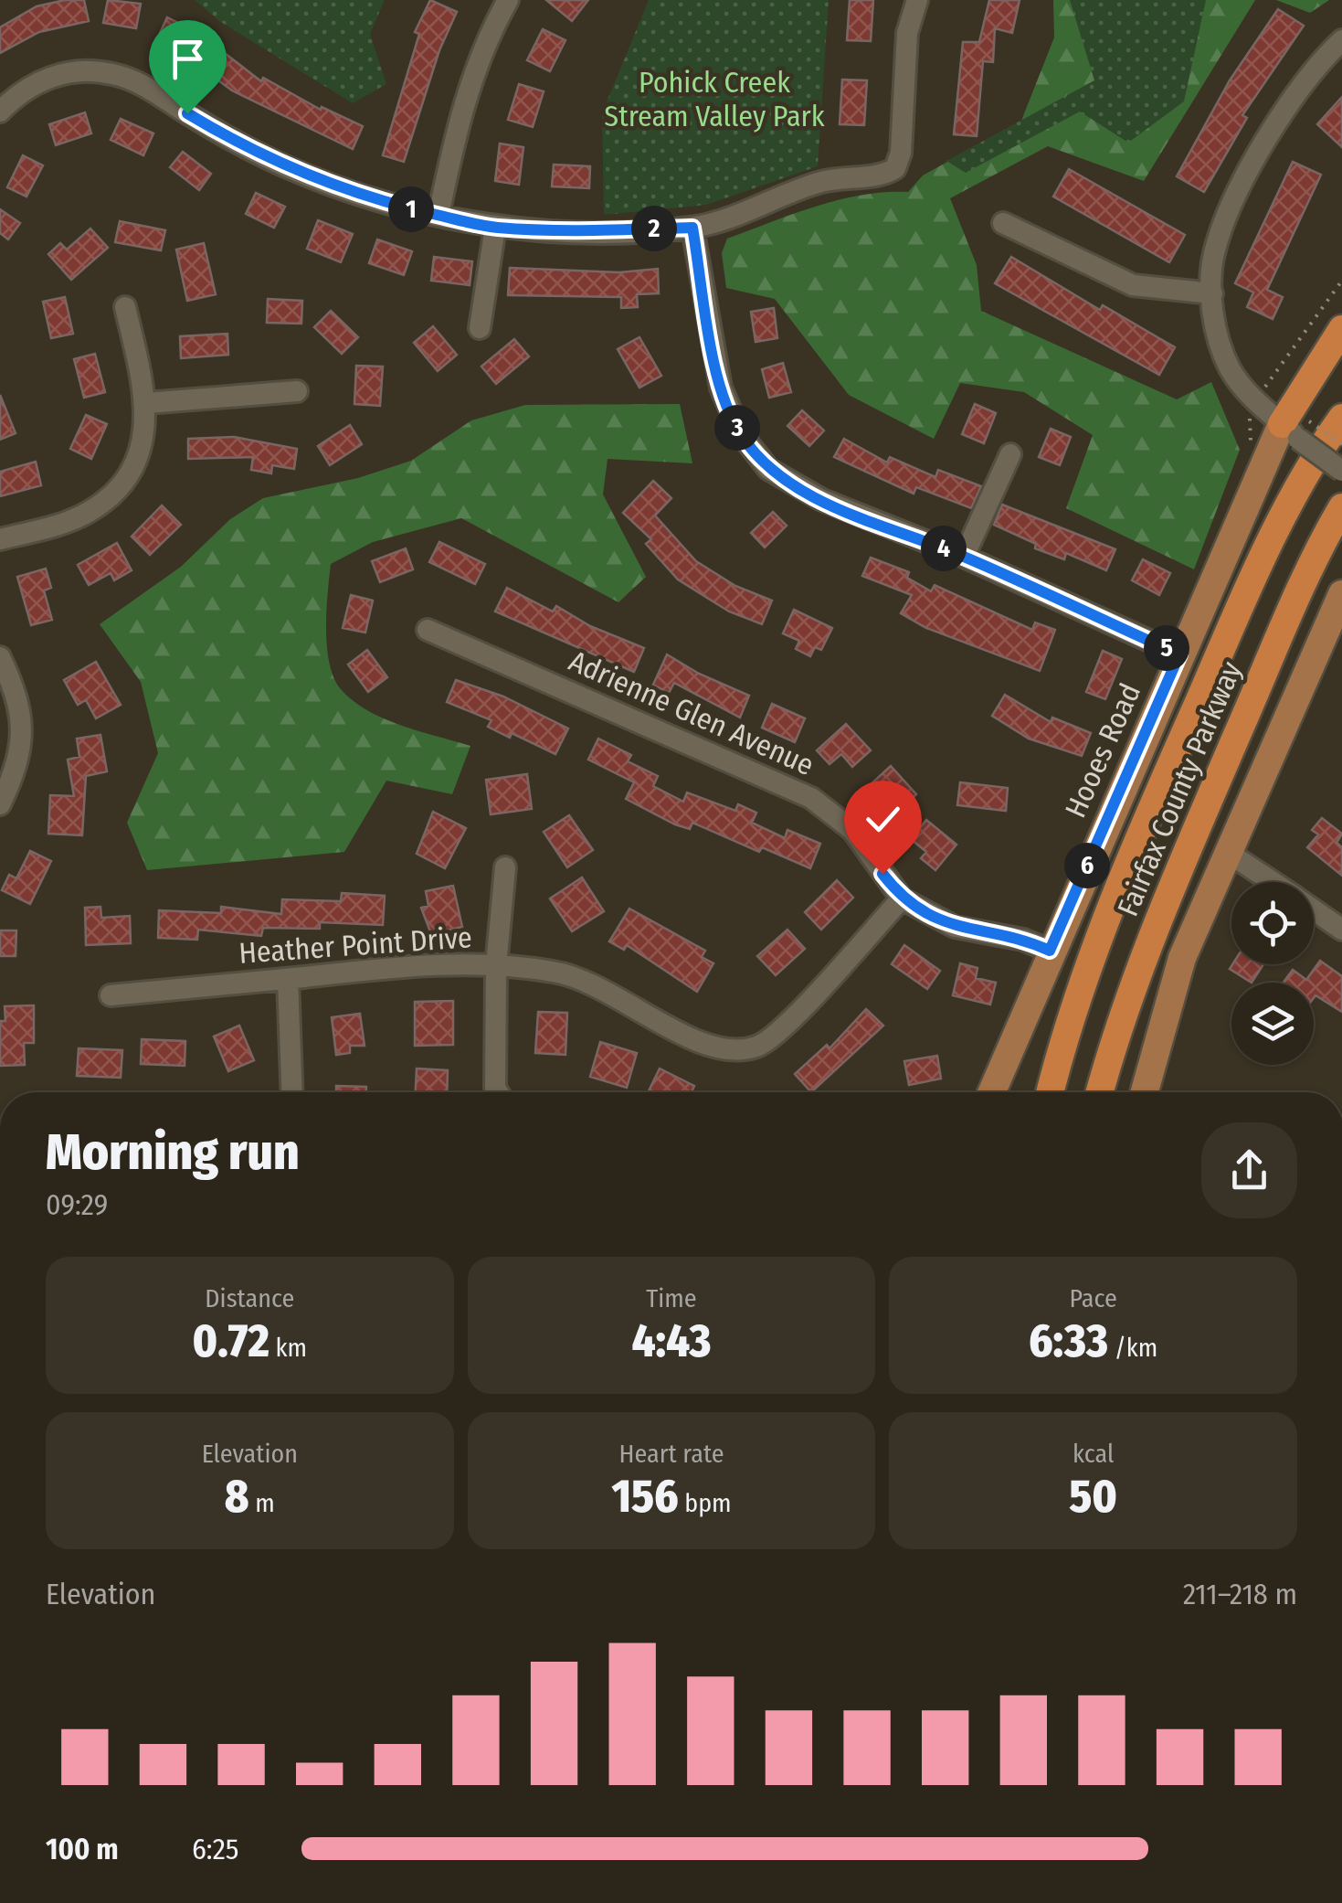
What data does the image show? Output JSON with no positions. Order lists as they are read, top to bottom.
{
  "streets": {
    "highway": ["Fairfax County Parkway"],
    "main road": ["Hooes Road"],
    "street": ["Adrienne Glen Avenue", "Heather Point Drive"]
  },
  "crossings": [
    ["Adrienne Glen Avenue", "Hooes Road"],
    ["Adrienne Glen Avenue", "Heather Point Drive"]
  ],
  "parks": ["Pohick Creek Stream Valley Park"],
  "page": {
    "pins": [
      "1",
      "2",
      "3",
      "4",
      "5",
      "6"
    ],
    "heading": ["Morning run", "09:29"],
    "stats": [
      ["Distance", "0.72 km"],
      ["Time", "4:43"],
      ["Pace", "6:33 /km"],
      ["Elevation", "8 m"],
      ["Heart rate", "156 bpm"],
      ["kcal", "50"]
    ],
    "chart": ["Elevation", "211–218 m"],
    "list": [
      {
        "name": "100 m",
        "note": "6:25"
      }
    ]
  }
}
